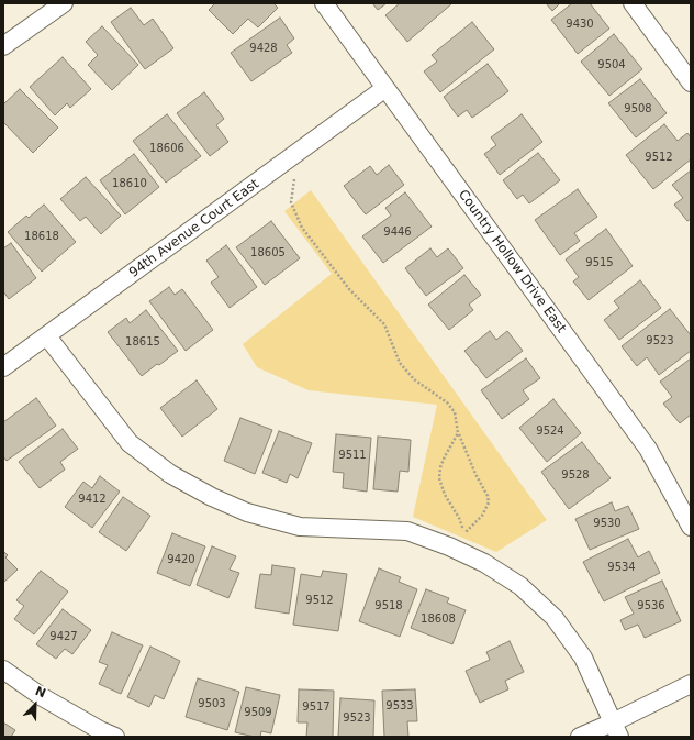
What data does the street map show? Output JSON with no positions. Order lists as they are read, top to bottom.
{
  "streets": {
    "street": ["94th Avenue Court East", "Country Hollow Drive East"]
  },
  "crossings": [
    ["94th Avenue Court East", "Country Hollow Drive East"]
  ],
  "house_numbers": [
    "9430",
    "9428",
    "9504",
    "9508",
    "18606",
    "9512",
    "18610",
    "9446",
    "18618",
    "18605",
    "9515",
    "9523",
    "18615",
    "9524",
    "9511",
    "9528",
    "9412",
    "9530",
    "9420",
    "9534",
    "9512",
    "9518",
    "9536",
    "18608",
    "9427",
    "9503",
    "9533",
    "9517",
    "9509",
    "9523"
  ],
  "north": "top right"
}
